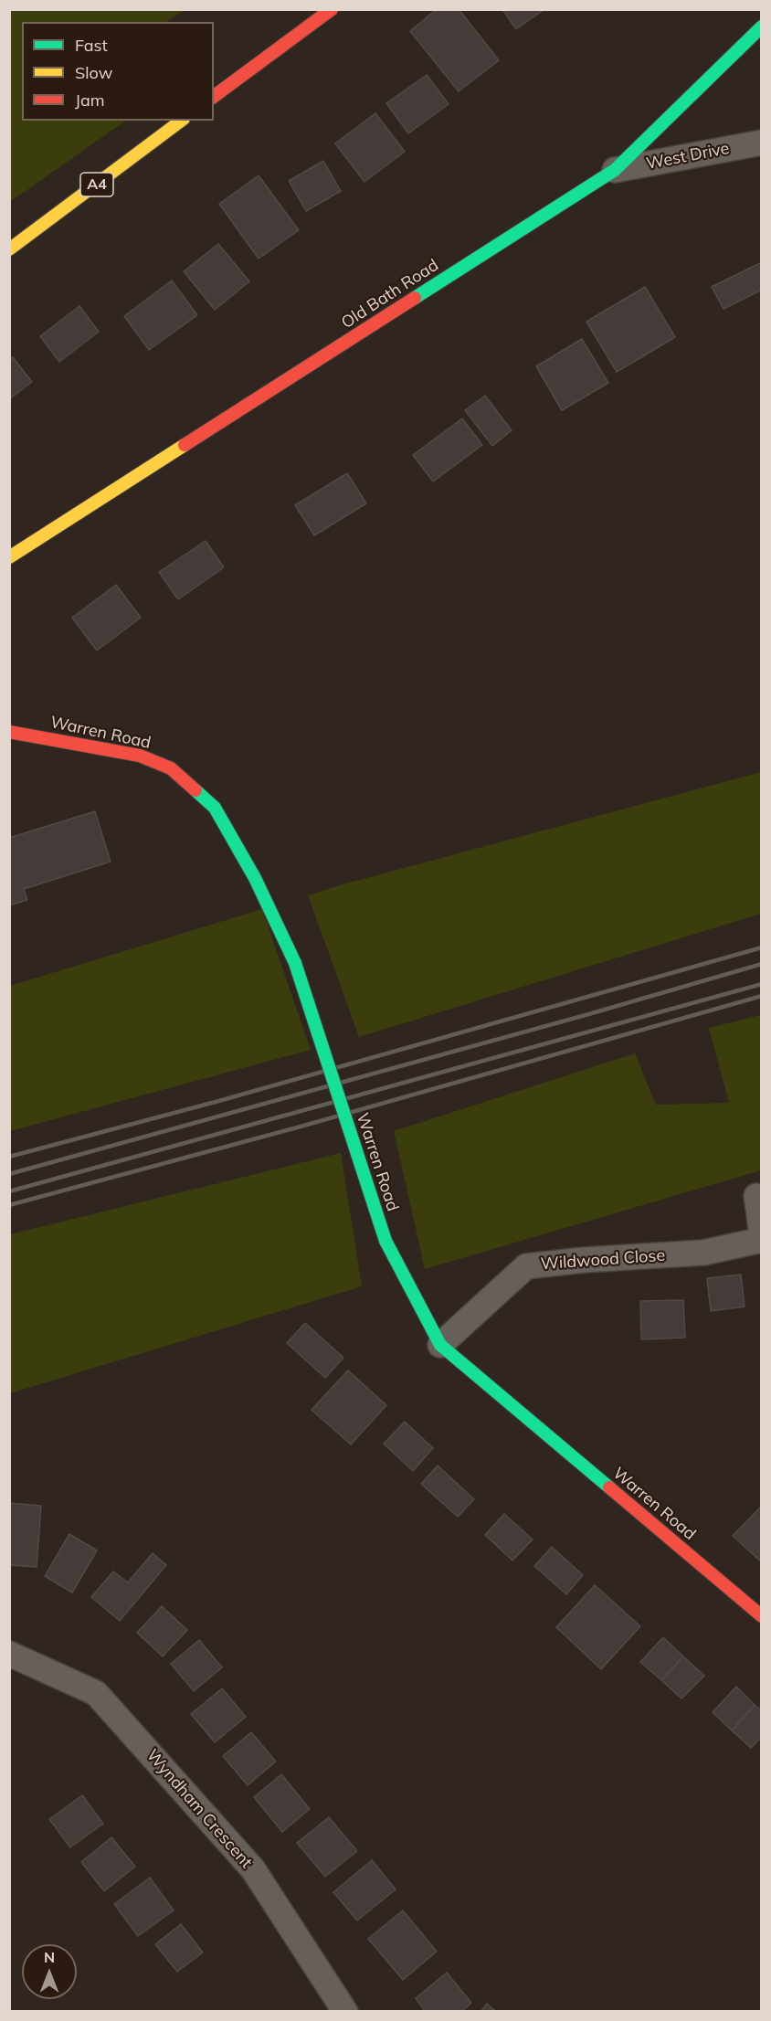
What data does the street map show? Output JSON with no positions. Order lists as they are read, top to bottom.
{
  "streets": {
    "street": [
      "West Drive",
      "A4",
      "Old Bath Road",
      "Warren Road",
      "Wildwood Close",
      "Wyndham Crescent"
    ]
  },
  "crossings": [
    ["West Drive", "Old Bath Road"],
    ["Warren Road", "Wildwood Close"]
  ],
  "legend": ["Fast", "Slow", "Jam"],
  "north": "top"
}
